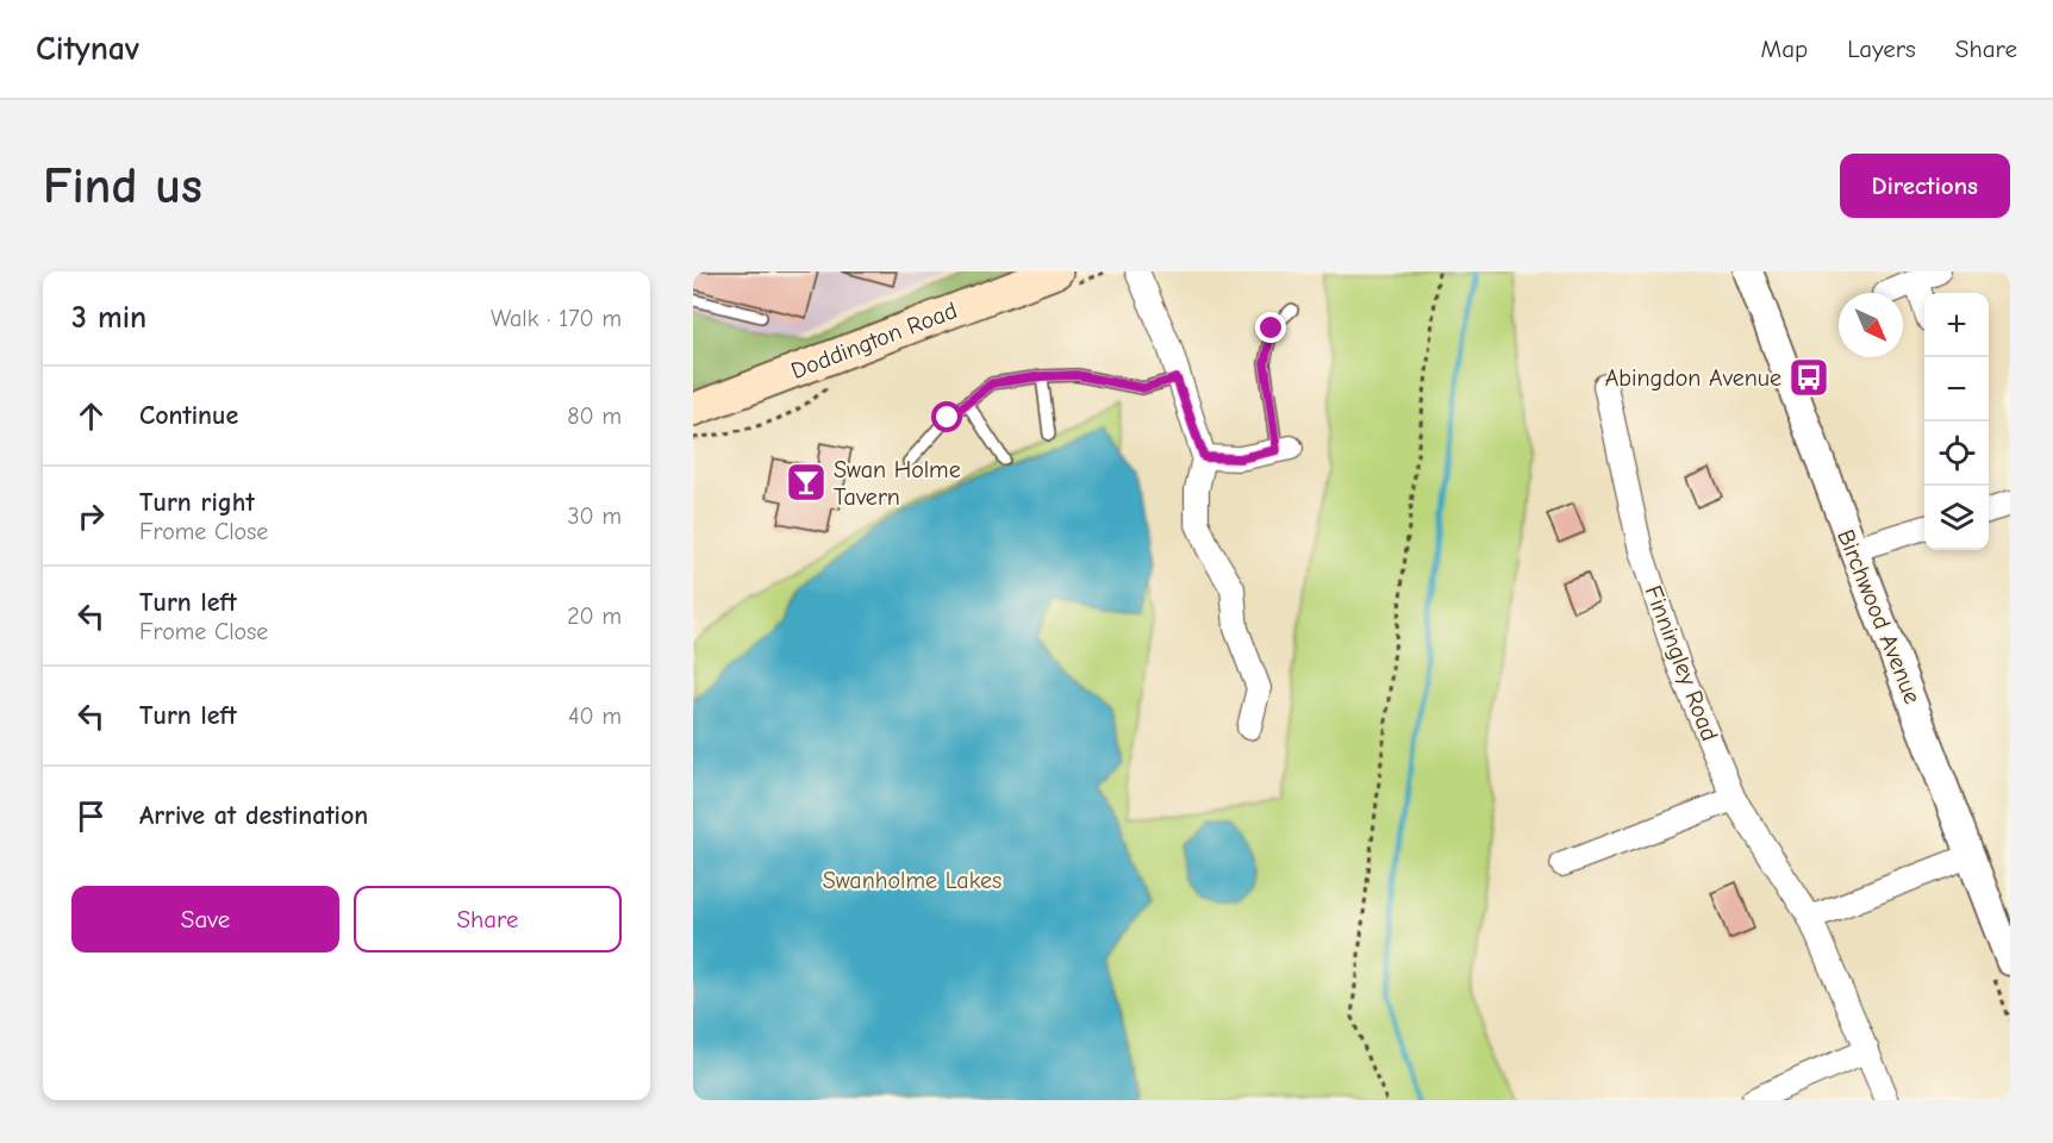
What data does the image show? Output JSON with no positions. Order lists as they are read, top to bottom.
{
  "streets": {
    "main road": ["Doddington Road"],
    "street": ["Birchwood Avenue", "Finningley Road"]
  },
  "parks": ["Swanholme Lakes"],
  "places": {
    "bus stop": ["Abingdon Avenue"],
    "bar": ["Swan Holme Tavern"]
  },
  "north": "bottom right",
  "page": {
    "header": "Citynav",
    "nav": ["Map", "Layers", "Share"],
    "buttons": [
      "Directions",
      ["Save", "Share"]
    ],
    "title": "Find us",
    "heading": ["3 min", "Walk · 170 m"],
    "map_buttons": ["+", "−"],
    "list": [
      ["Continue", "80 m"],
      ["Turn right", "Frome Close", "30 m"],
      ["Turn left", "Frome Close", "20 m"],
      ["Turn left", "40 m"],
      "Arrive at destination"
    ]
  }
}
